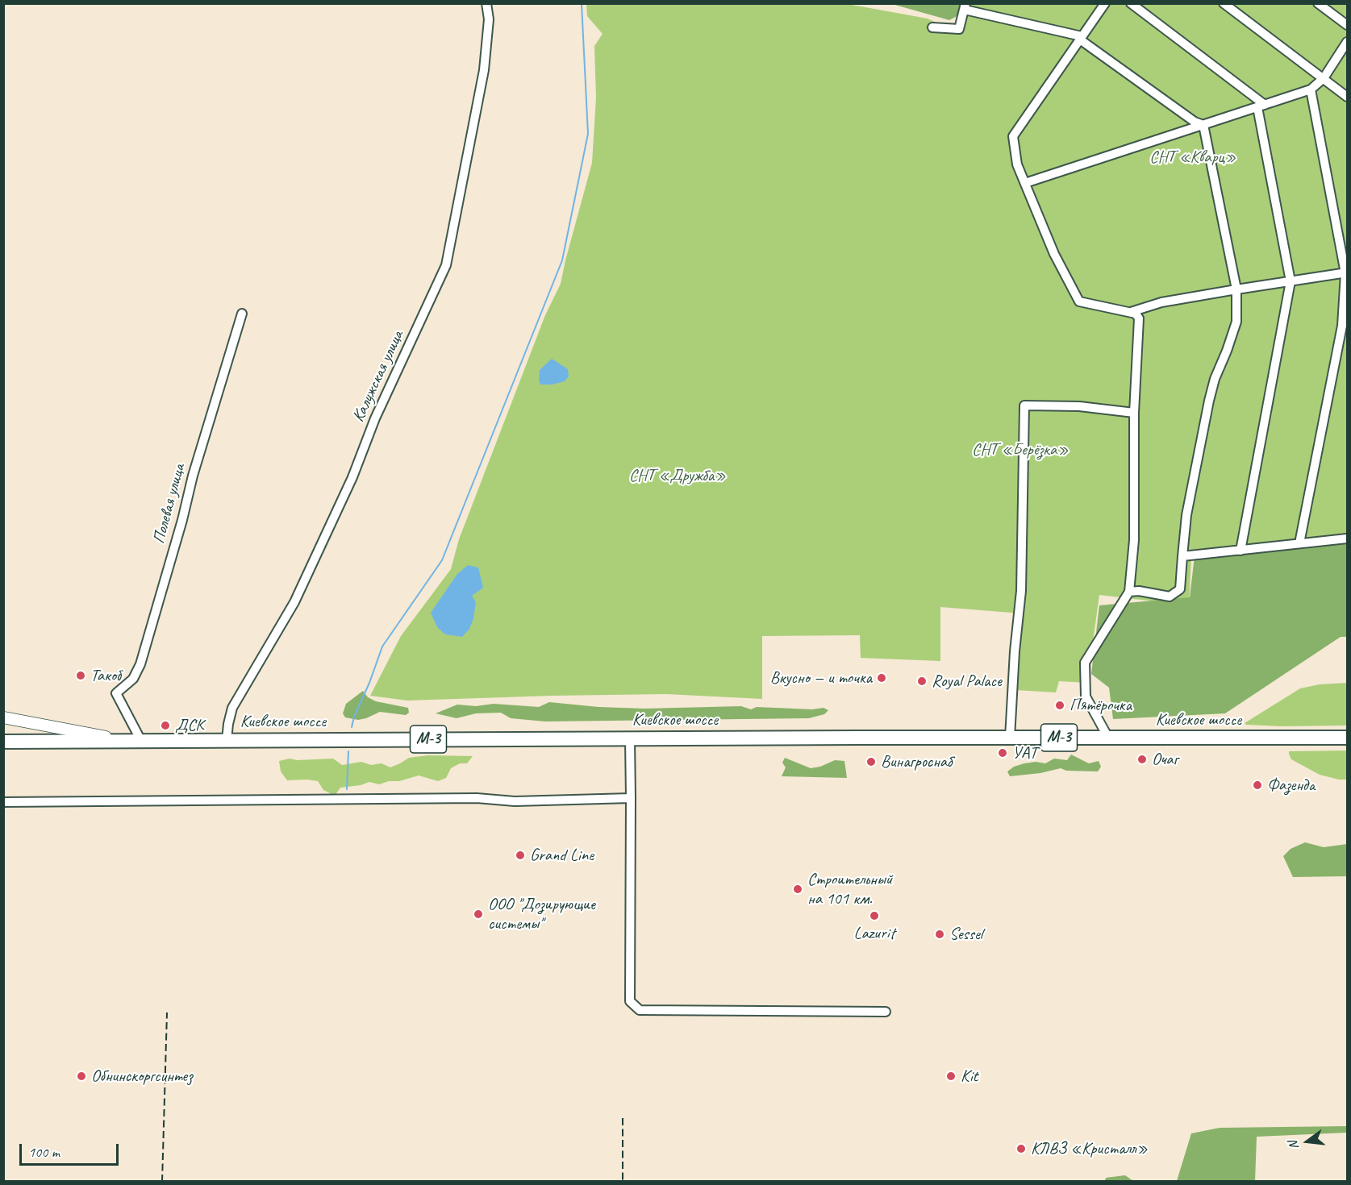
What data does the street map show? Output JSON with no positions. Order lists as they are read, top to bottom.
{
  "streets": {
    "highway": ["Киевское шоссе", "М-3"],
    "street": ["Калужская улица", "Полевая улица"]
  },
  "crossings": [
    ["Калужская улица", "Киевское шоссе"],
    ["Полевая улица", "Киевское шоссе"]
  ],
  "parks": ["СНТ «Кварц»", "СНТ «Берёзка»", "СНТ «Дружба»"],
  "places": [
    "Такоб",
    "Вкусно — и точка",
    "Royal Palace",
    "Пятёрочка",
    "ДСК",
    "УАТ",
    "Очаг",
    "Винагроснаб",
    "Фазенда",
    "Grand Line",
    "Строительный на 101 км.",
    "ООО \"Дозирующие системы\"",
    "Lazurit",
    "Sessel",
    "Обнинскоргсинтез",
    "Kit",
    "КЛВЗ «Кристалл»"
  ],
  "scale_bar": "100 m",
  "north": "left"
}
